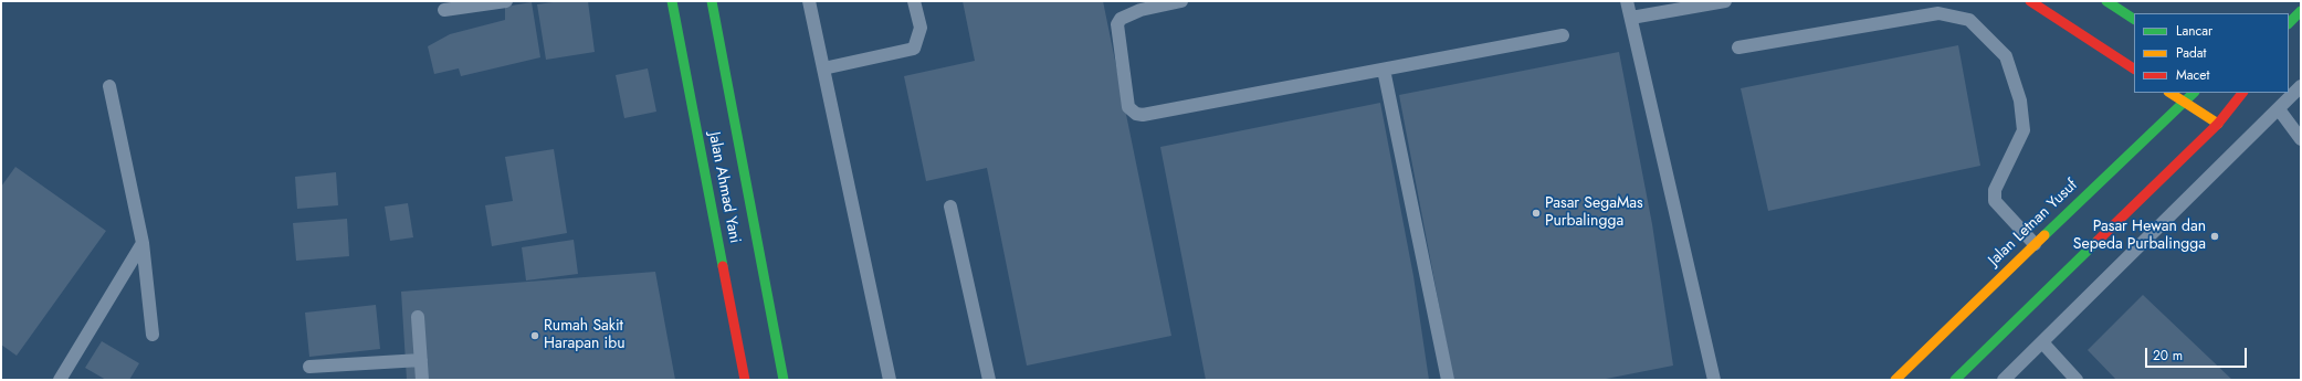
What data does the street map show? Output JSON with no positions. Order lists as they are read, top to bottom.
{
  "streets": {
    "street": ["Jalan Ahmad Yani", "Jalan Letnan Yusuf"]
  },
  "places": ["Pasar SegaMas Purbalingga", "Pasar Hewan dan Sepeda Purbalingga", "Rumah Sakit Harapan ibu"],
  "legend": ["Lancar", "Padat", "Macet"],
  "scale_bar": "20 m"
}
